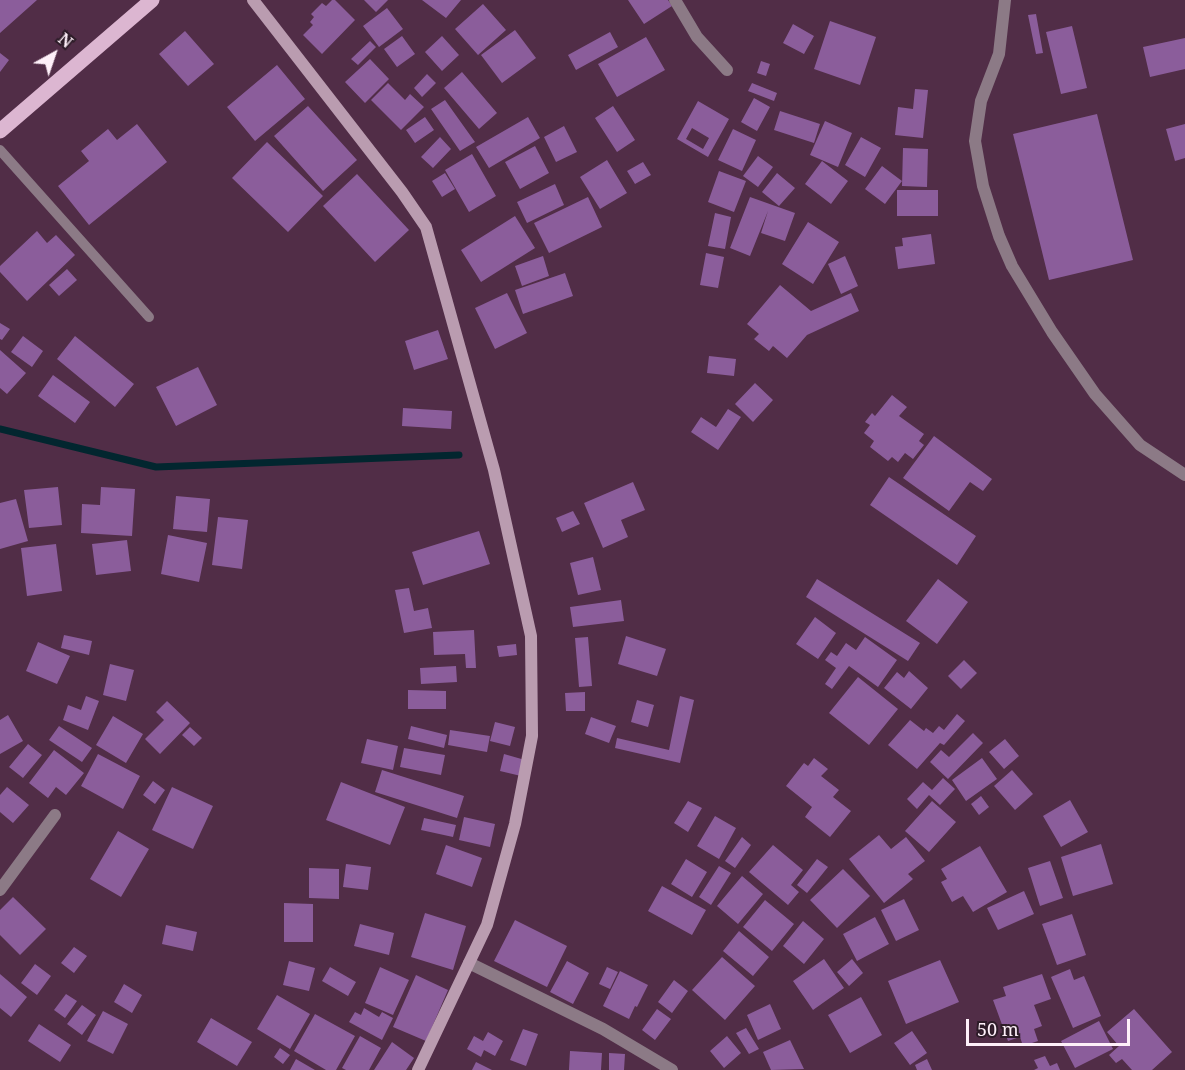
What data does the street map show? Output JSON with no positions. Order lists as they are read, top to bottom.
{
  "scale_bar": "50 m",
  "north": "top right"
}
